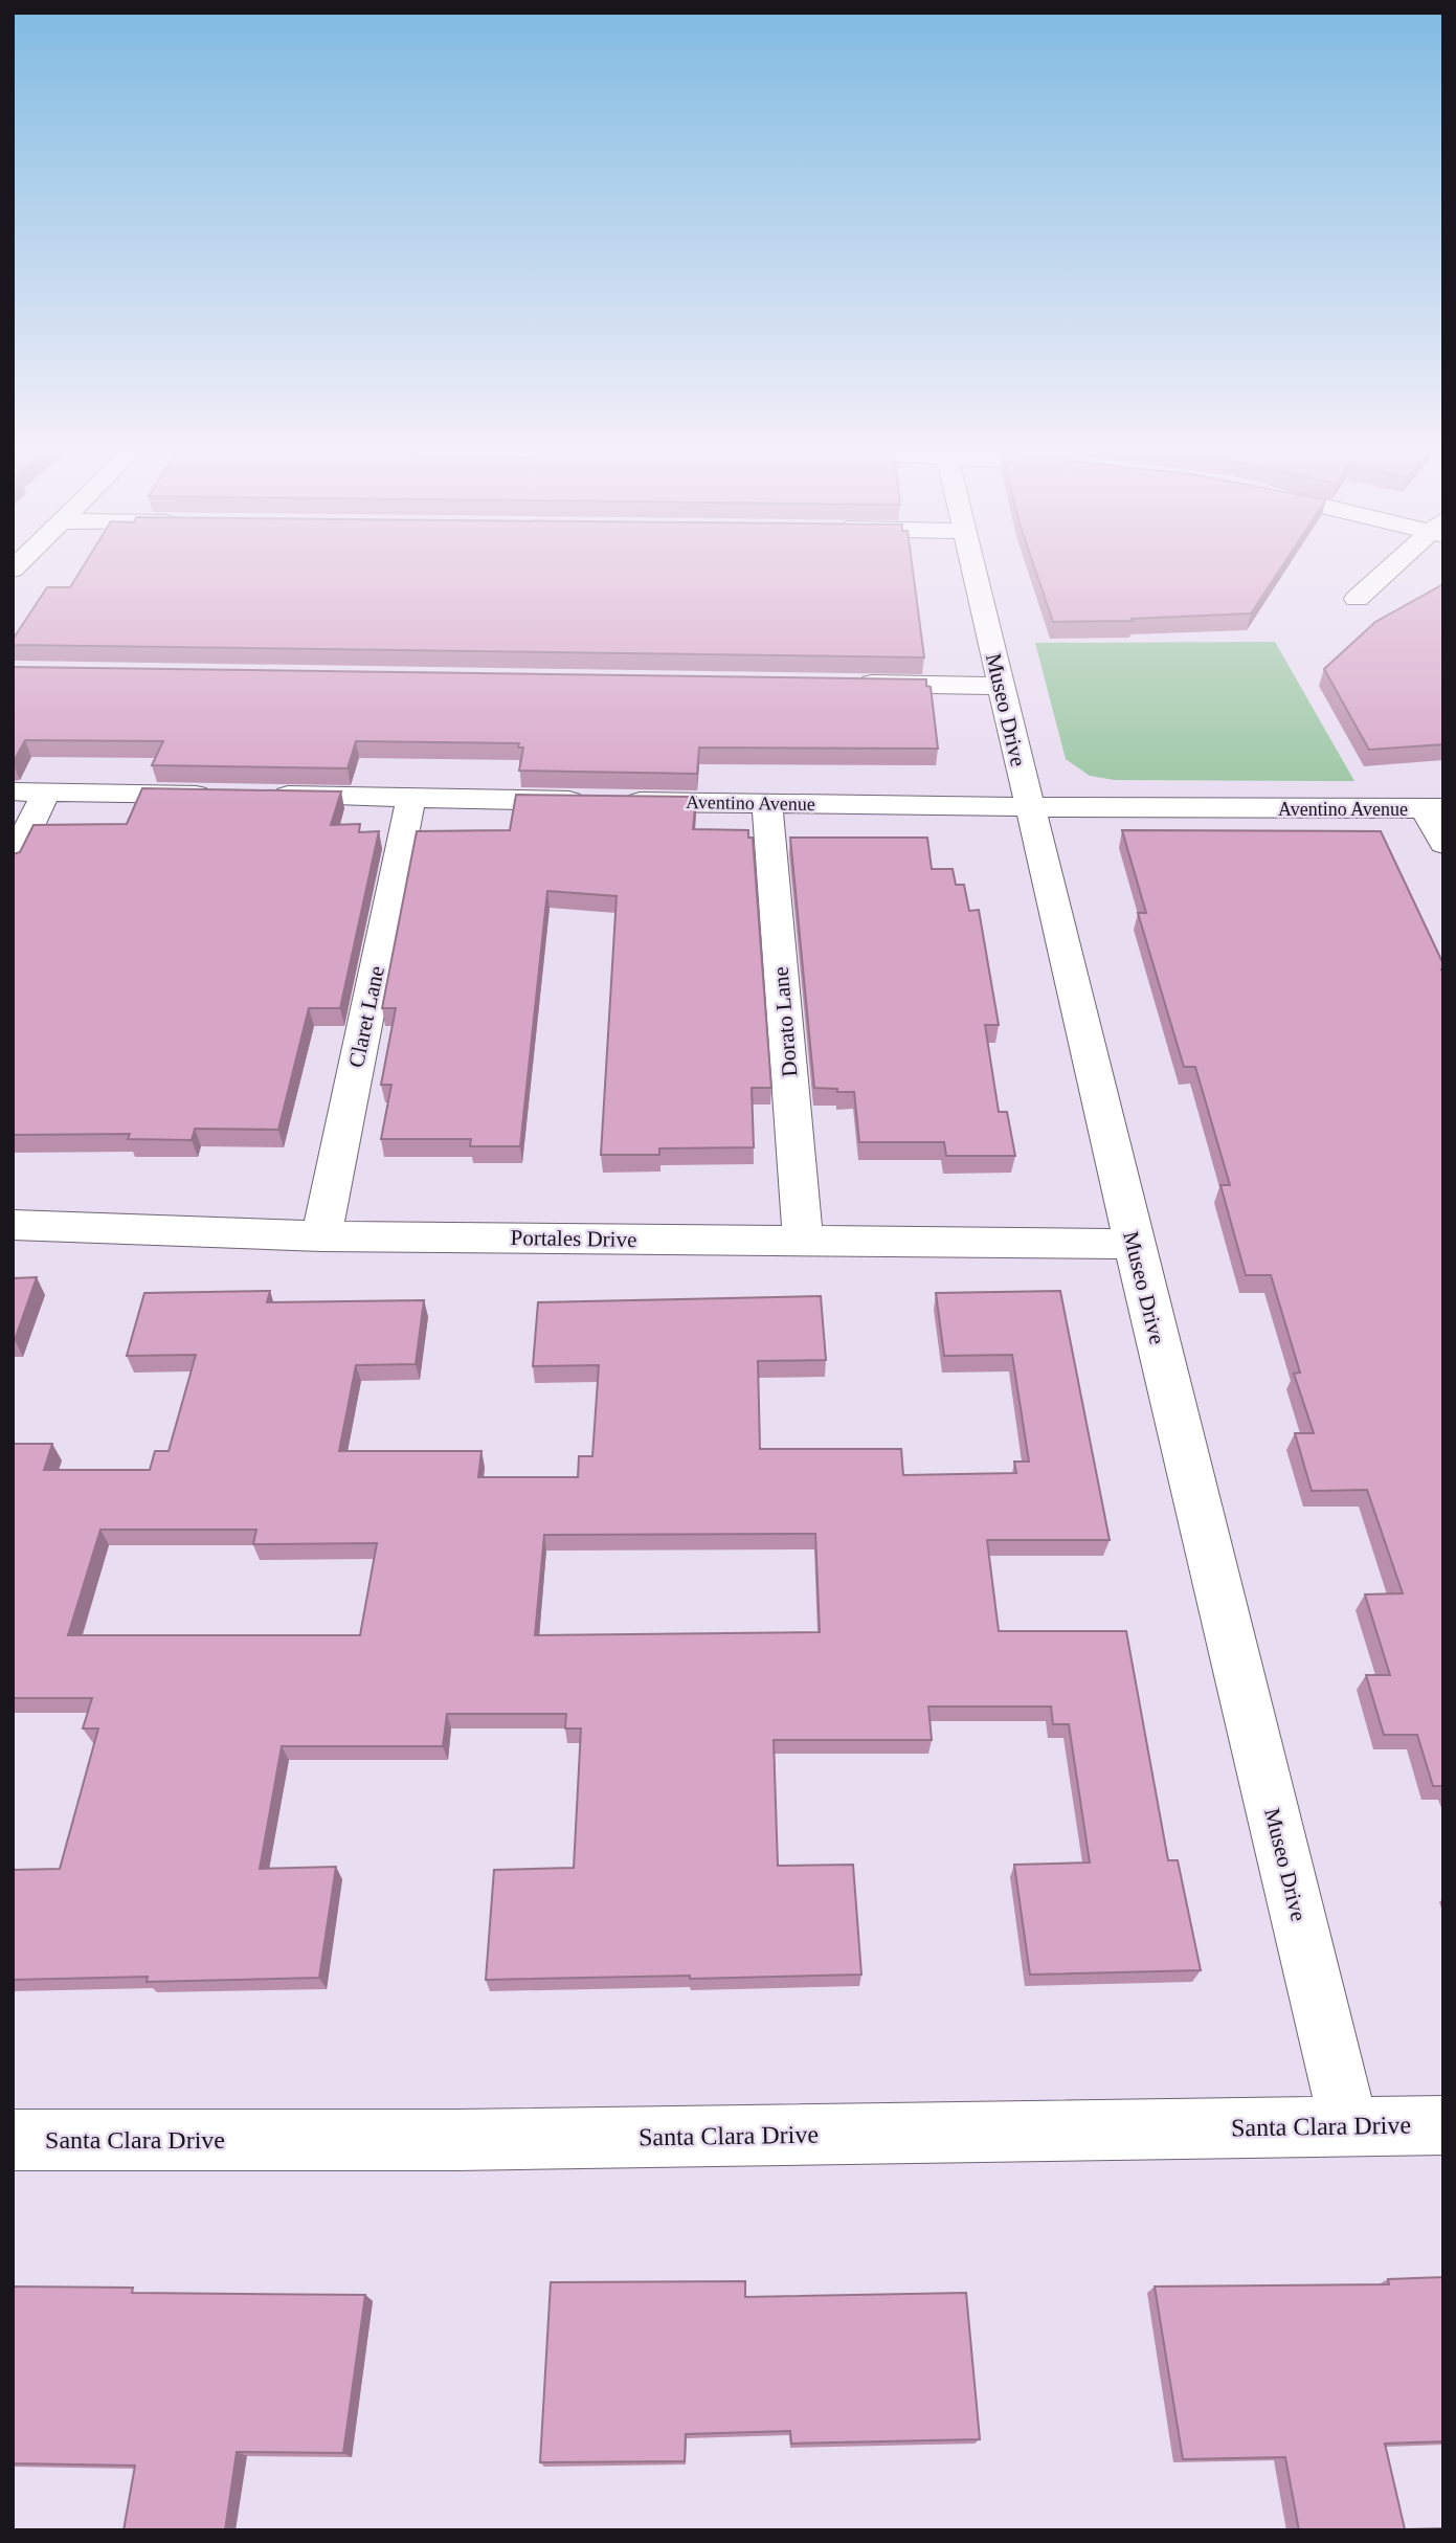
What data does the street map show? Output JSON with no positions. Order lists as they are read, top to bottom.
{
  "streets": {
    "street": [
      "Museo Drive",
      "Aventino Avenue",
      "Claret Lane",
      "Dorato Lane",
      "Portales Drive",
      "Santa Clara Drive"
    ]
  },
  "crossings": [
    ["Museo Drive", "Aventino Avenue"],
    ["Museo Drive", "Portales Drive"],
    ["Museo Drive", "Santa Clara Drive"],
    ["Aventino Avenue", "Claret Lane"],
    ["Aventino Avenue", "Dorato Lane"],
    ["Claret Lane", "Portales Drive"],
    ["Dorato Lane", "Portales Drive"]
  ]
}
